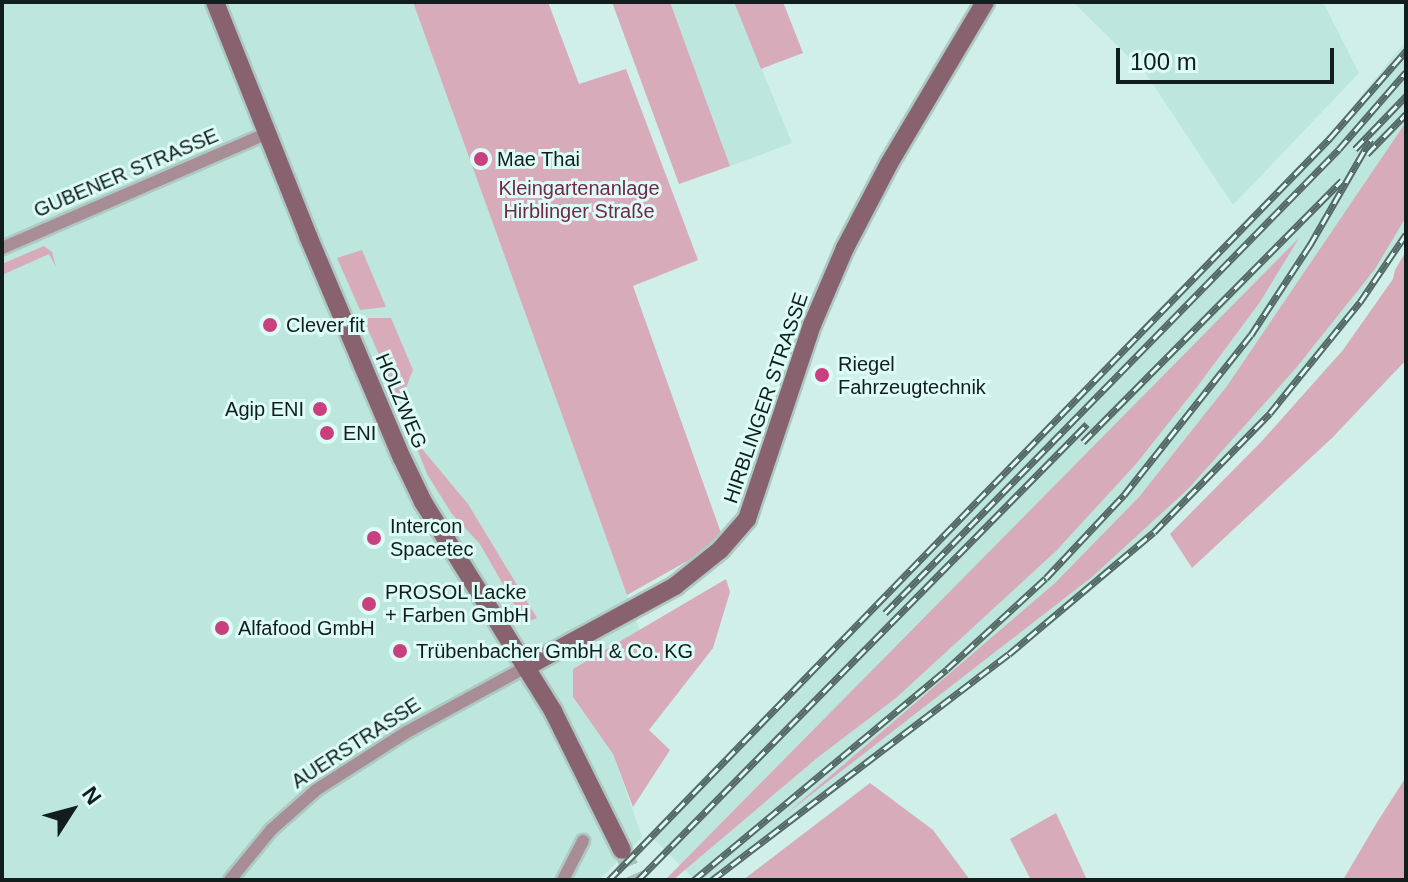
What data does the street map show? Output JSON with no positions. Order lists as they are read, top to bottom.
{
  "streets": {
    "main road": ["HIRBLINGER STRASSE", "HOLZWEG"],
    "street": ["GUBENER STRASSE", "AUERSTRASSE"]
  },
  "crossings": [
    ["GUBENER STRASSE", "HOLZWEG"],
    ["HIRBLINGER STRASSE", "HOLZWEG"],
    ["HIRBLINGER STRASSE", "AUERSTRASSE"],
    ["HOLZWEG", "AUERSTRASSE"]
  ],
  "parks": ["Kleingartenanlage Hirblinger Straße"],
  "places": [
    "Mae Thai",
    "Clever fit",
    "Riegel Fahrzeugtechnik",
    "Agip ENI",
    "ENI",
    "Intercon Spacetec",
    "PROSOL Lacke + Farben GmbH",
    "Alfafood GmbH",
    "Trübenbacher GmbH & Co. KG"
  ],
  "scale_bar": "100 m",
  "north": "top right"
}
